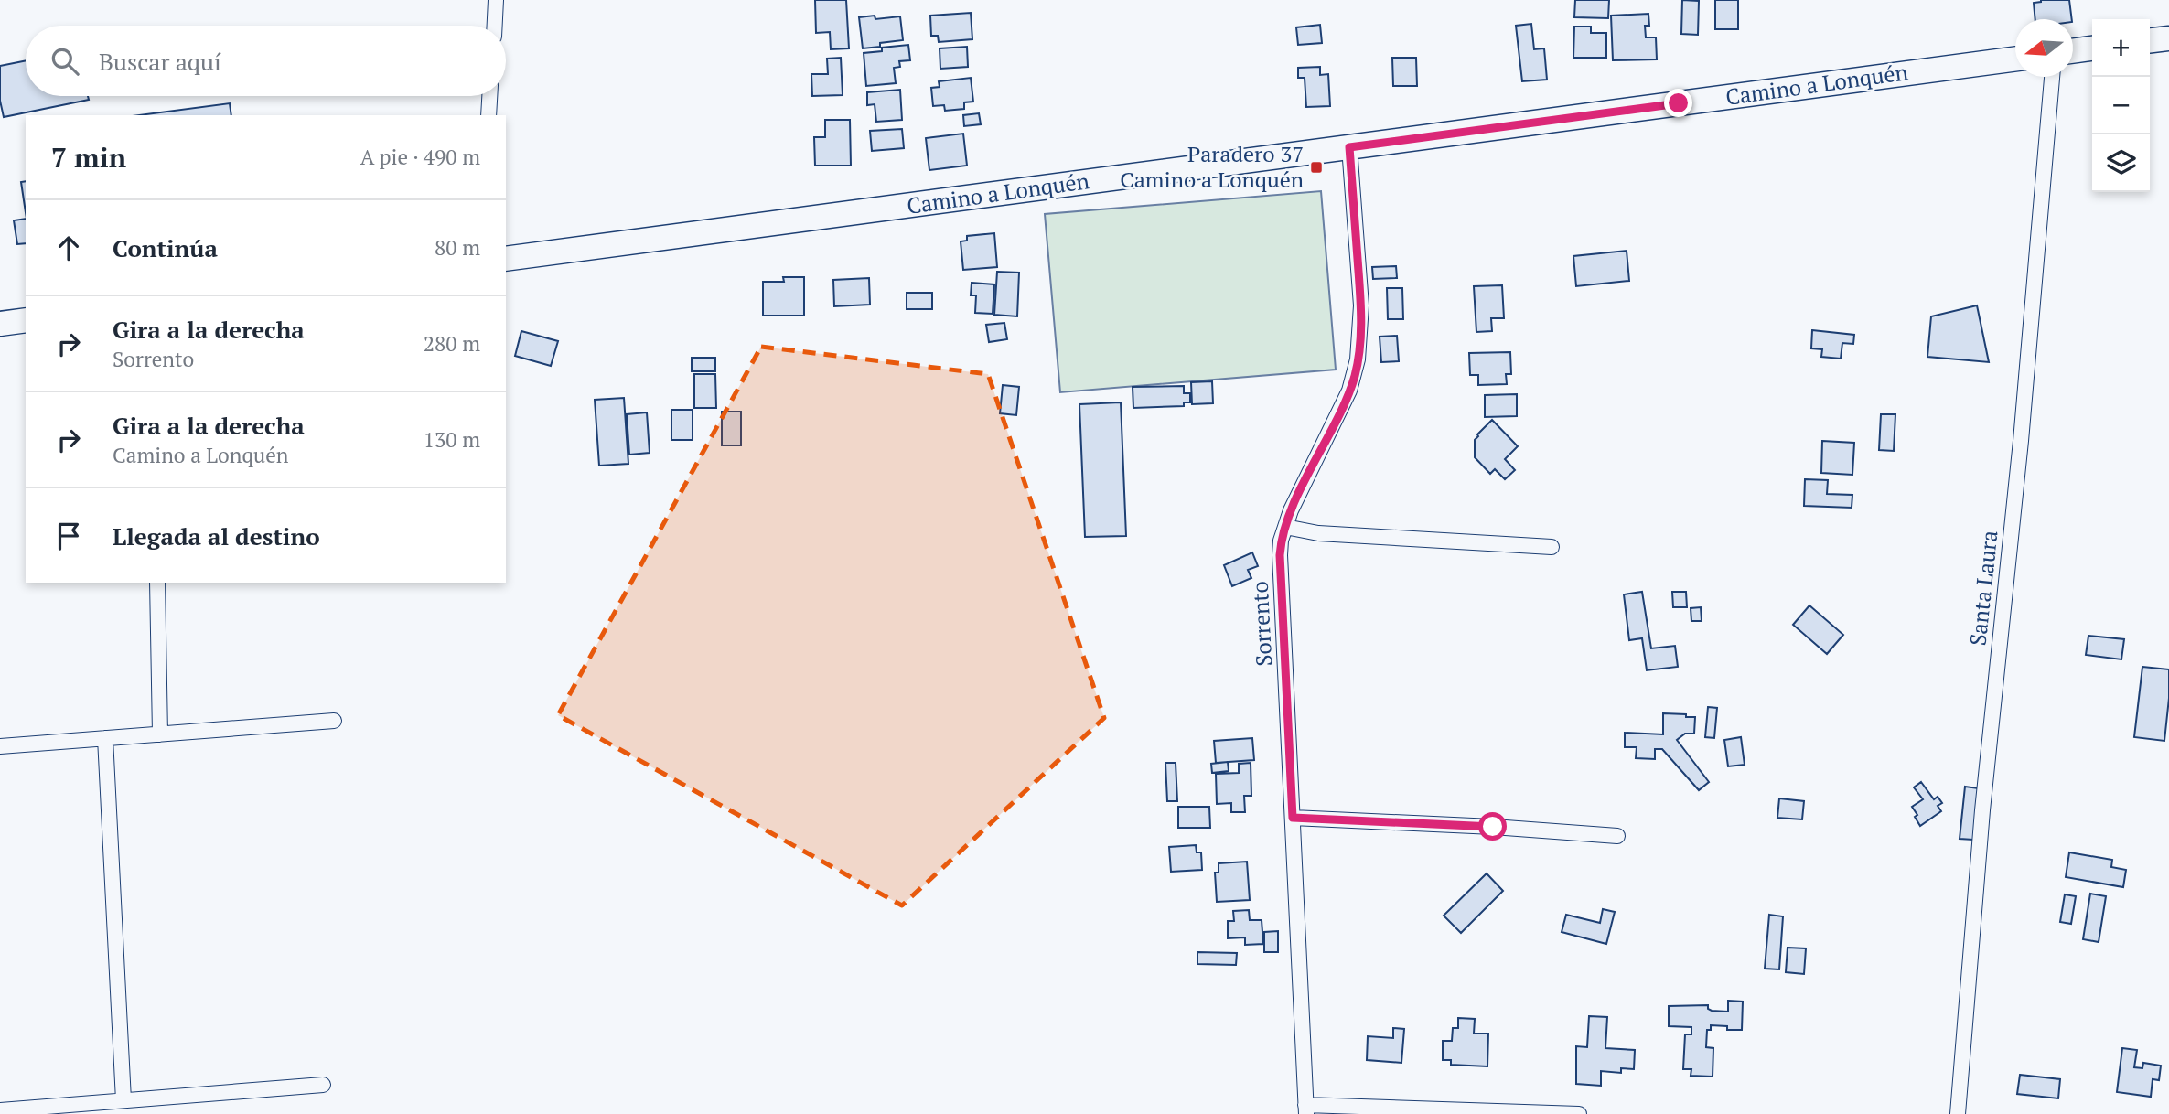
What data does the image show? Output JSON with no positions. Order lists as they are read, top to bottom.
{
  "streets": {
    "main road": ["Camino a Lonquén"],
    "street": ["Santa Laura", "Sorrento"]
  },
  "crossings": [
    ["Camino a Lonquén", "Sorrento"]
  ],
  "places": {
    "transit": ["Paradero 37 Camino a Lonquén"]
  },
  "north": "left",
  "page": {
    "map_buttons": ["+", "−"],
    "search": "Buscar aquí",
    "heading": ["7 min", "A pie · 490 m"],
    "list": [
      ["Continúa", "80 m"],
      ["Gira a la derecha", "Sorrento", "280 m"],
      ["Gira a la derecha", "Camino a Lonquén", "130 m"],
      "Llegada al destino"
    ]
  }
}
